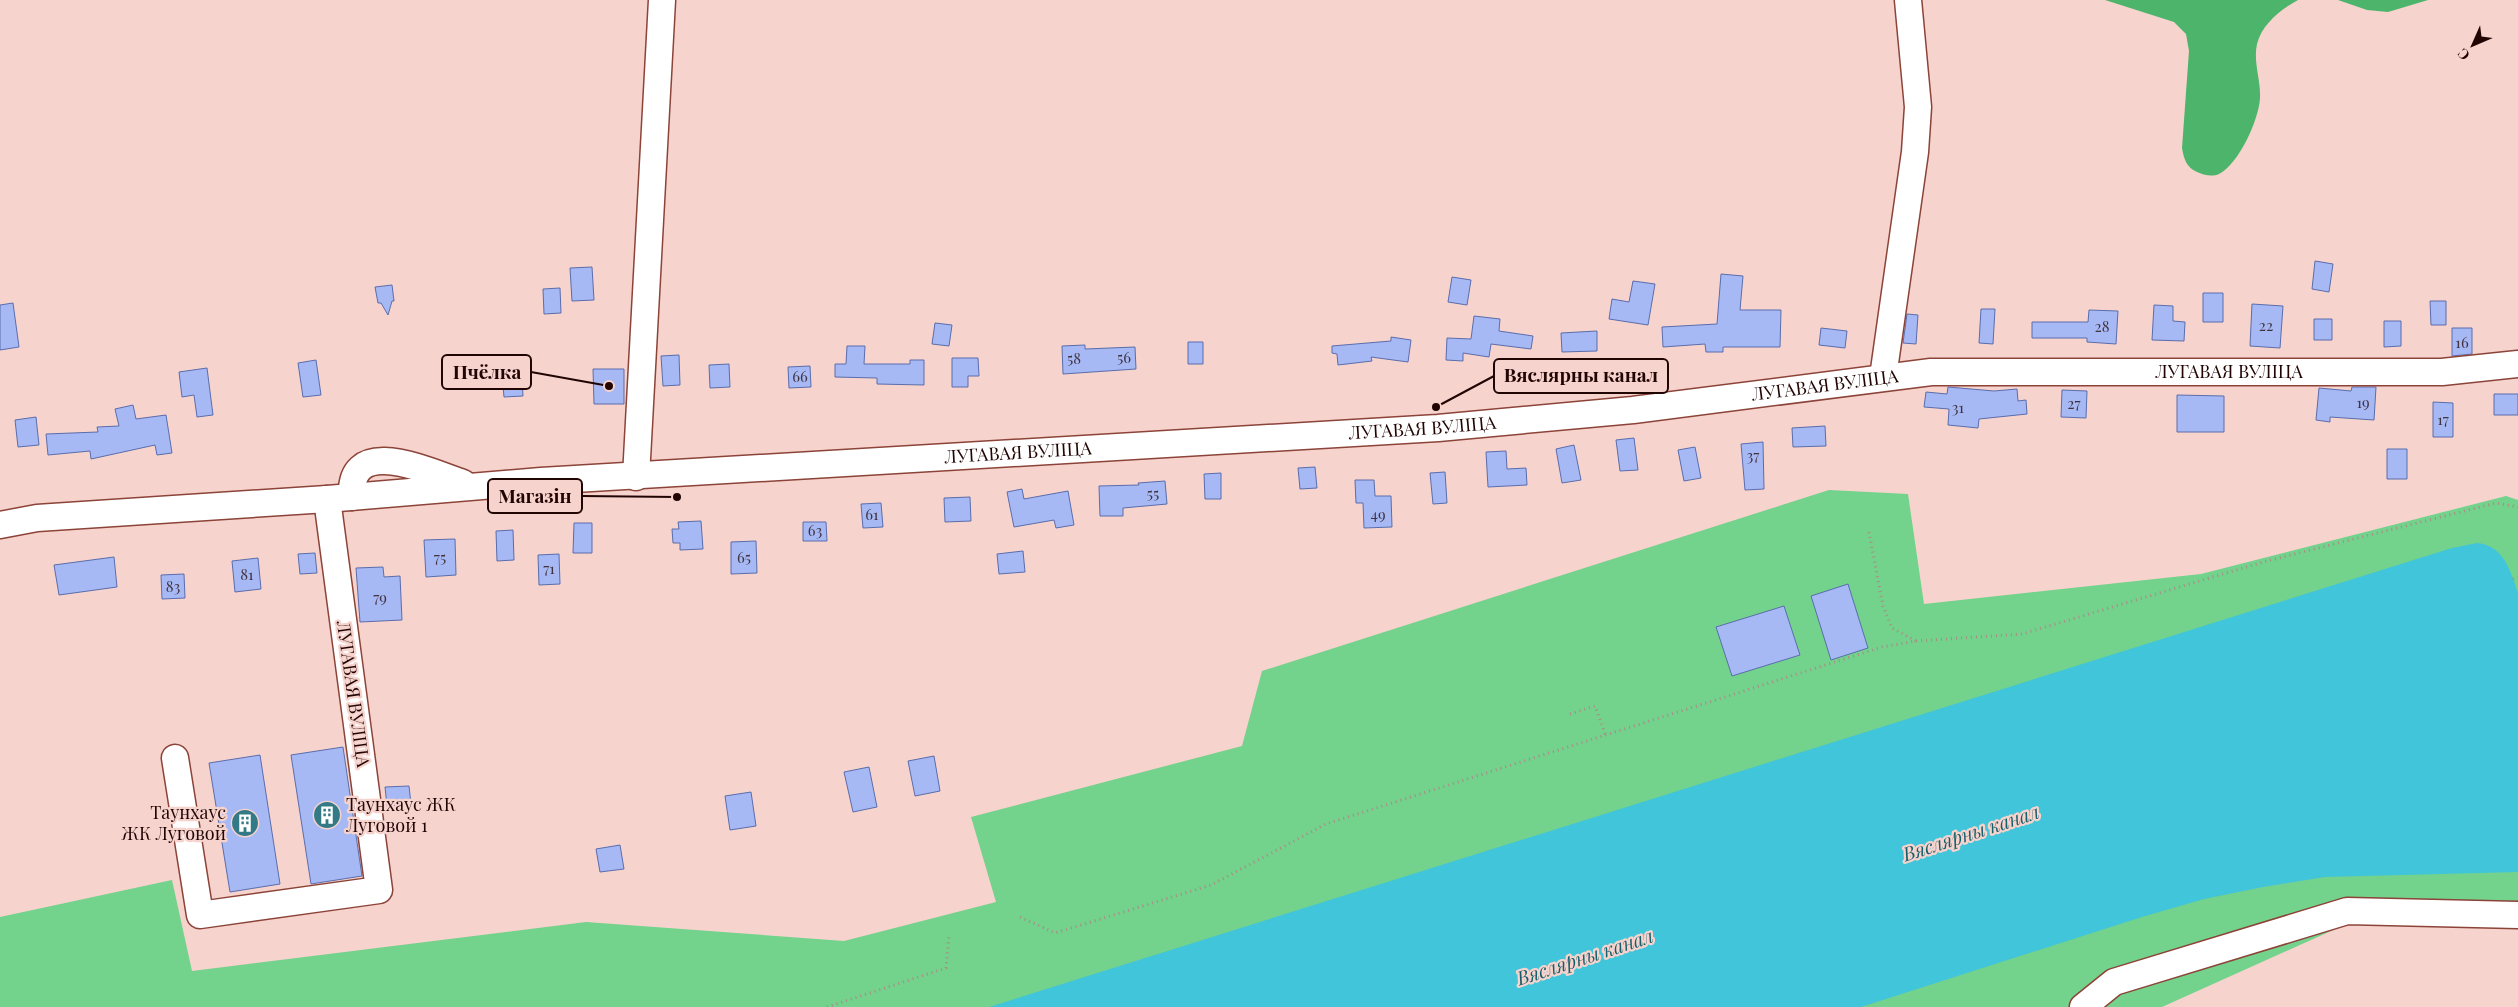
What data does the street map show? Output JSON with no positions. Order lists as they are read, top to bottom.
{
  "streets": {
    "street": ["ЛУГАВАЯ ВУЛІЦА"]
  },
  "water": ["Вяслярны канал"],
  "places": {
    "other": ["Пчёлка", "Вяслярны канал", "Магазін"],
    "building": ["Таунхаус ЖК Луговой 1", "Таунхаус ЖК Луговой"]
  },
  "house_numbers": [
    "22",
    "28",
    "16",
    "56",
    "58",
    "66",
    "19",
    "27",
    "31",
    "17",
    "37",
    "55",
    "61",
    "49",
    "63",
    "75",
    "65",
    "71",
    "81",
    "83",
    "79"
  ],
  "north": "bottom left"
}
